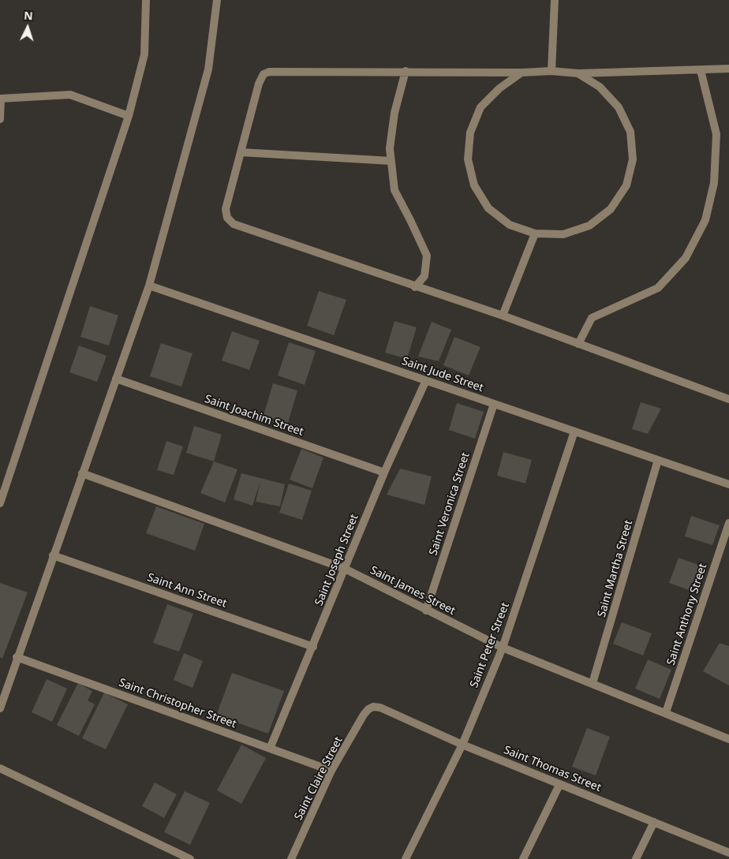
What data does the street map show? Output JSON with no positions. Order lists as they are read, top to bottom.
{
  "streets": {
    "street": [
      "Saint Jude Street",
      "Saint Joachim Street",
      "Saint Veronica Street",
      "Saint Joseph Street",
      "Saint Martha Street",
      "Saint Ann Street",
      "Saint James Street",
      "Saint Anthony Street",
      "Saint Peter Street",
      "Saint Christopher Street",
      "Saint Thomas Street",
      "Saint Claire Street"
    ]
  },
  "crossings": [
    ["Saint Jude Street", "Saint Veronica Street"],
    ["Saint Jude Street", "Saint Joseph Street"],
    ["Saint Jude Street", "Saint Martha Street"],
    ["Saint Jude Street", "Saint Peter Street"],
    ["Saint Joachim Street", "Saint Joseph Street"],
    ["Saint Veronica Street", "Saint James Street"],
    ["Saint Joseph Street", "Saint Ann Street"],
    ["Saint Joseph Street", "Saint James Street"],
    ["Saint Joseph Street", "Saint Christopher Street"],
    ["Saint Martha Street", "Saint James Street"],
    ["Saint James Street", "Saint Anthony Street"],
    ["Saint James Street", "Saint Peter Street"],
    ["Saint Peter Street", "Saint Thomas Street"],
    ["Saint Christopher Street", "Saint Claire Street"],
    ["Saint Thomas Street", "Saint Claire Street"]
  ],
  "north": "top"
}
